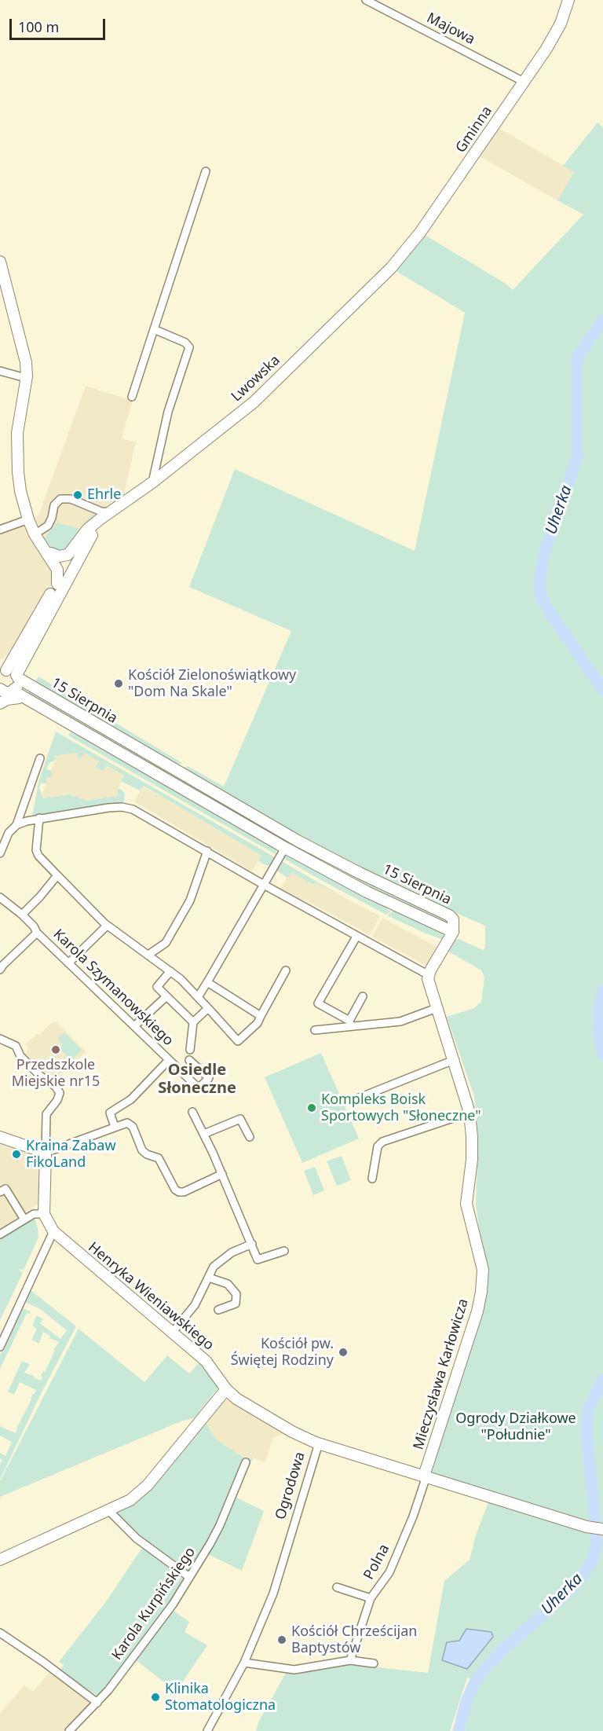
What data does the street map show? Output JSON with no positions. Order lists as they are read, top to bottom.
{
  "streets": {
    "street": [
      "Majowa",
      "Gminna",
      "Lwowska",
      "15 Sierpnia",
      "Karola Szymanowskiego",
      "Henryka Wieniawskiego",
      "Mieczysława Karłowicza",
      "Ogrodowa",
      "Polna",
      "Karola Kurpińskiego"
    ]
  },
  "crossings": [
    ["Majowa", "Gminna"],
    ["Gminna", "Lwowska"],
    ["Lwowska", "15 Sierpnia"],
    ["Henryka Wieniawskiego", "Ogrodowa"],
    ["Mieczysława Karłowicza", "Ogrodowa"],
    ["Mieczysława Karłowicza", "Polna"],
    ["Ogrodowa", "Polna"]
  ],
  "districts": ["Osiedle Słoneczne"],
  "water": ["Uherka"],
  "parks": ["Ogrody Działkowe \"Południe\""],
  "places": [
    "Ehrle",
    "Kościół Zielonoświątkowy \"Dom Na Skale\"",
    "Przedszkole Miejskie nr15",
    "Kompleks Boisk Sportowych \"Słoneczne\"",
    "Kraina Zabaw FikoLand",
    "Kościół pw. Świętej Rodziny",
    "Kościół Chrześcijan Baptystów",
    "Klinika Stomatologiczna"
  ],
  "scale_bar": "100 m"
}
